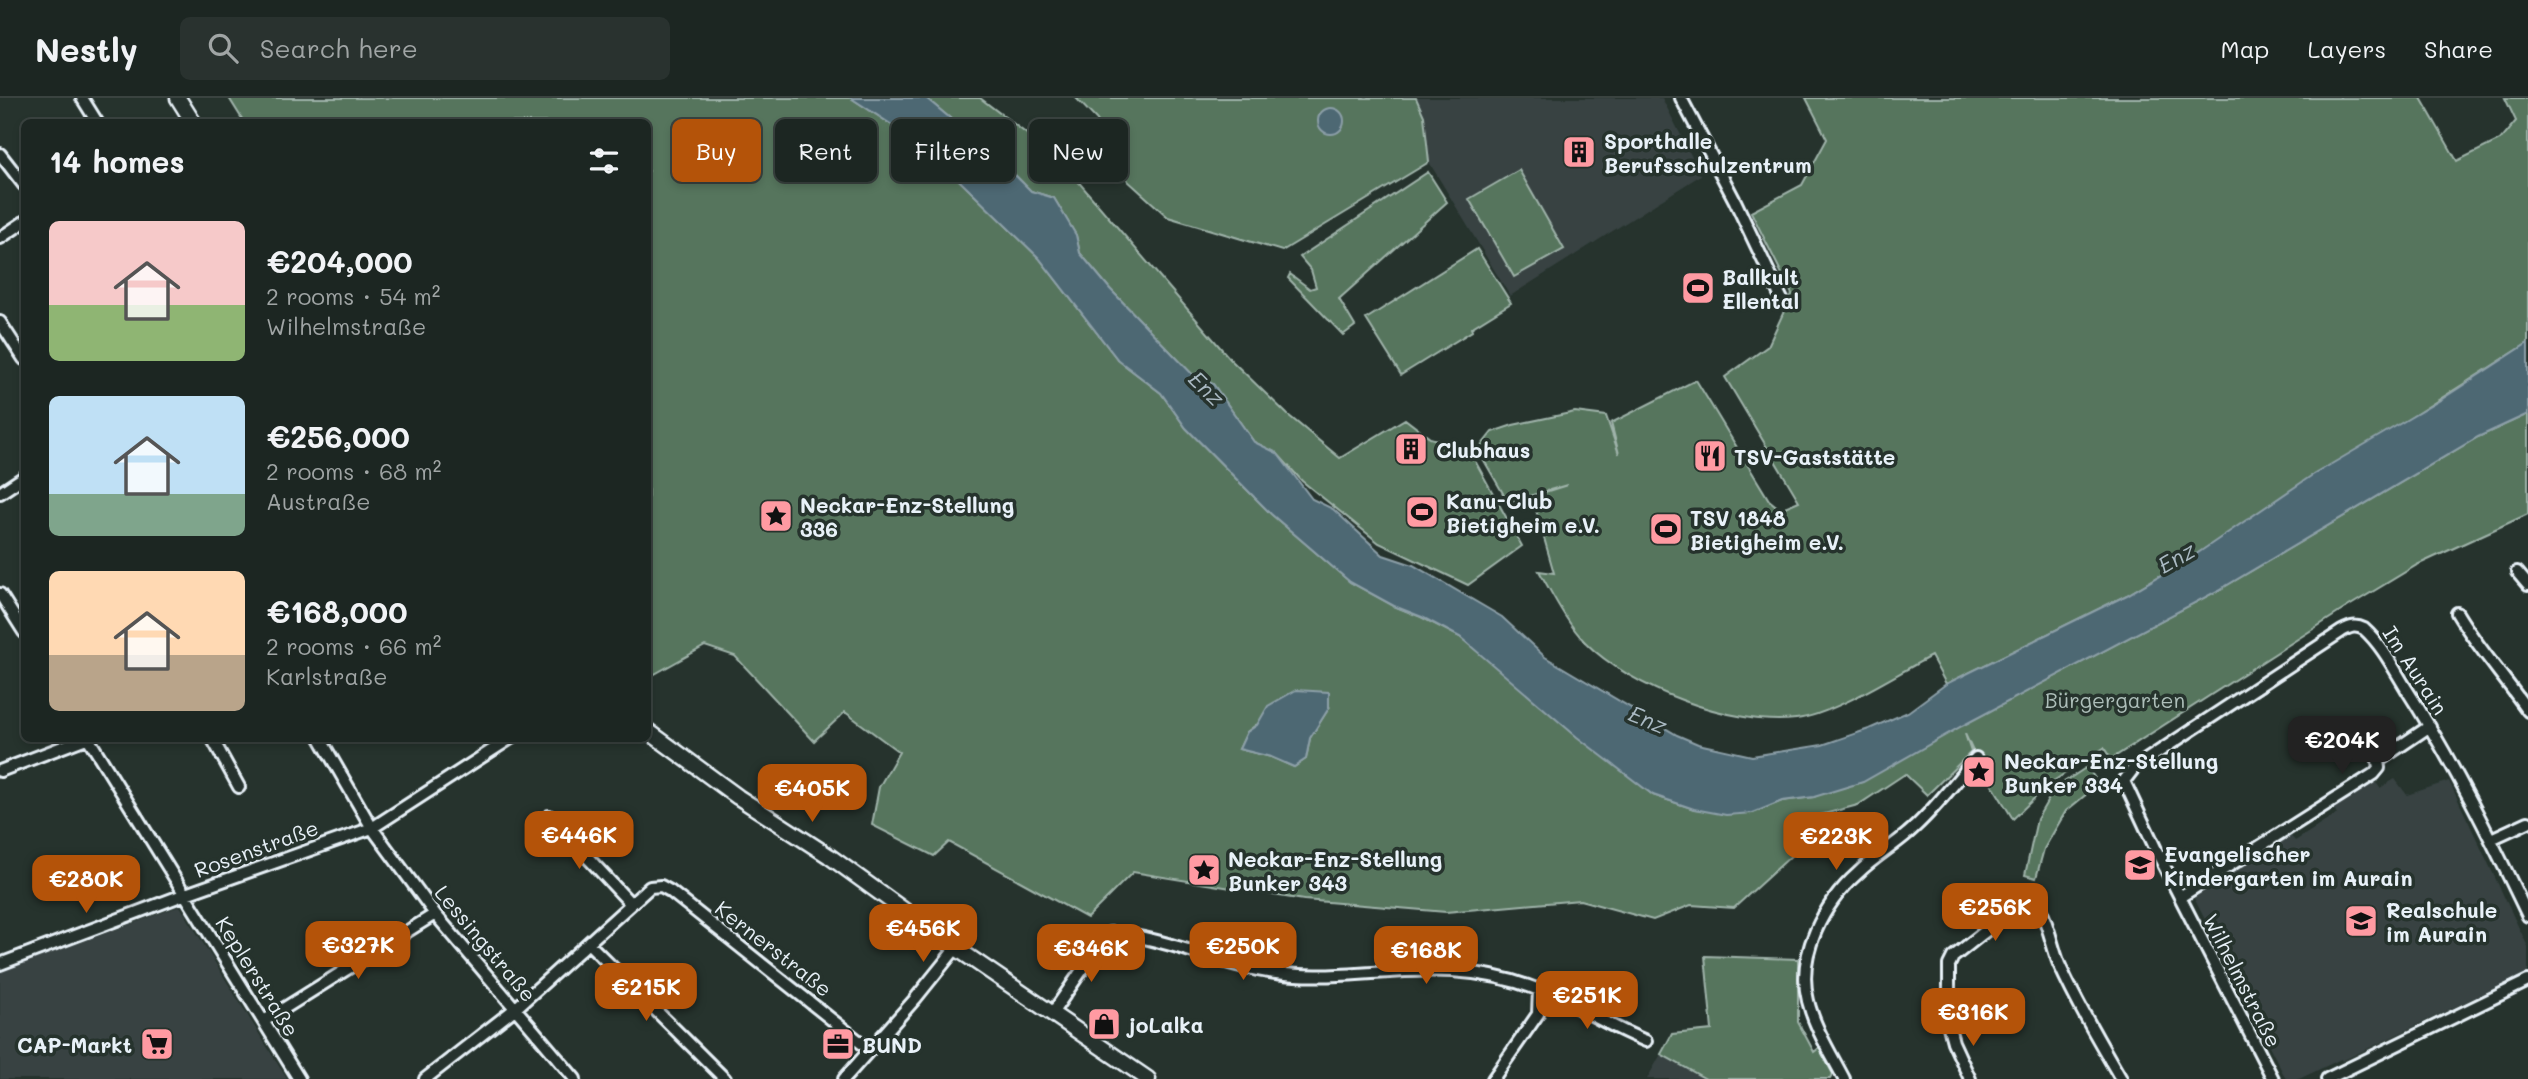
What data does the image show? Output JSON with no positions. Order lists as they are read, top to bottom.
{
  "streets": {
    "street": [
      "Im Aurain",
      "Rosenstraße",
      "Lessingstraße",
      "Kernerstraße",
      "Keplerstraße",
      "Wilhelmstraße"
    ]
  },
  "crossings": [
    ["Im Aurain", "Wilhelmstraße"],
    ["Rosenstraße", "Lessingstraße"],
    ["Rosenstraße", "Keplerstraße"]
  ],
  "water": ["Enz"],
  "parks": ["Bürgergarten"],
  "places": {
    "building": ["Sporthalle Berufsschulzentrum", "Clubhaus"],
    "sports": ["Ballkult Ellental", "Kanu-Club Bietigheim e.V.", "TSV 1848 Bietigheim e.V."],
    "restaurant": ["TSV-Gaststätte"],
    "place": ["Neckar-Enz-Stellung 336", "Neckar-Enz-Stellung Bunker 334", "Neckar-Enz-Stellung Bunker 343"],
    "school or university": ["Evangelischer Kindergarten im Aurain", "Realschule im Aurain"],
    "shop": ["joLalka"],
    "supermarket": ["CAP-Markt"],
    "office": ["BUND"]
  },
  "page": {
    "header": "Nestly",
    "search": "Search here",
    "nav": ["Map", "Layers", "Share"],
    "chip": [
      "Buy",
      "Rent",
      "Filters",
      "New"
    ],
    "heading": "14 homes",
    "list": [
      {
        "name": "€204,000",
        "note": "2 rooms · 54 m² · Wilhelmstraße"
      },
      {
        "name": "€256,000",
        "note": "2 rooms · 68 m² · Austraße"
      },
      {
        "name": "€168,000",
        "note": "2 rooms · 66 m² · Karlstraße"
      }
    ],
    "price": [
      "€204K",
      "€405K",
      "€446K",
      "€223K",
      "€280K",
      "€256K",
      "€456K",
      "€327K",
      "€250K",
      "€346K",
      "€168K",
      "€215K",
      "€251K",
      "€316K"
    ]
  }
}
